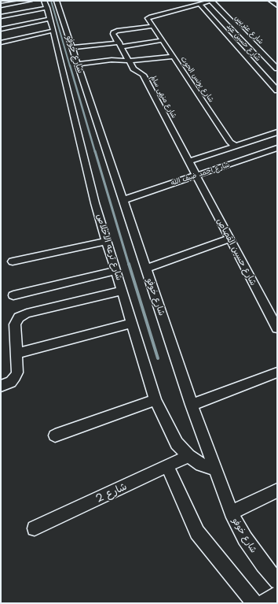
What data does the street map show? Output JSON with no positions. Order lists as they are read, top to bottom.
{
  "streets": {
    "street": [
      "شارع عتريس",
      "شارع حسين عيد",
      "شارع خوفو",
      "شارع يونس الحوت",
      "شارع منهى سالم",
      "شارع احمد ضيف الله",
      "شارع ترعه الاخلاص",
      "شارع حسين القصاص",
      "شارع 2"
    ]
  },
  "crossings": [
    ["شارع حسين عيد", "شارع يونس الحوت"],
    ["شارع خوفو", "شارع احمد ضيف الله"],
    ["شارع خوفو", "شارع ترعه الاخلاص"],
    ["شارع يونس الحوت", "شارع منهى سالم"],
    ["شارع يونس الحوت", "شارع احمد ضيف الله"],
    ["شارع منهى سالم", "شارع احمد ضيف الله"],
    ["شارع منهى سالم", "شارع حسين القصاص"],
    ["شارع احمد ضيف الله", "شارع حسين القصاص"],
    ["شارع ترعه الاخلاص", "شارع 2"]
  ]
}
